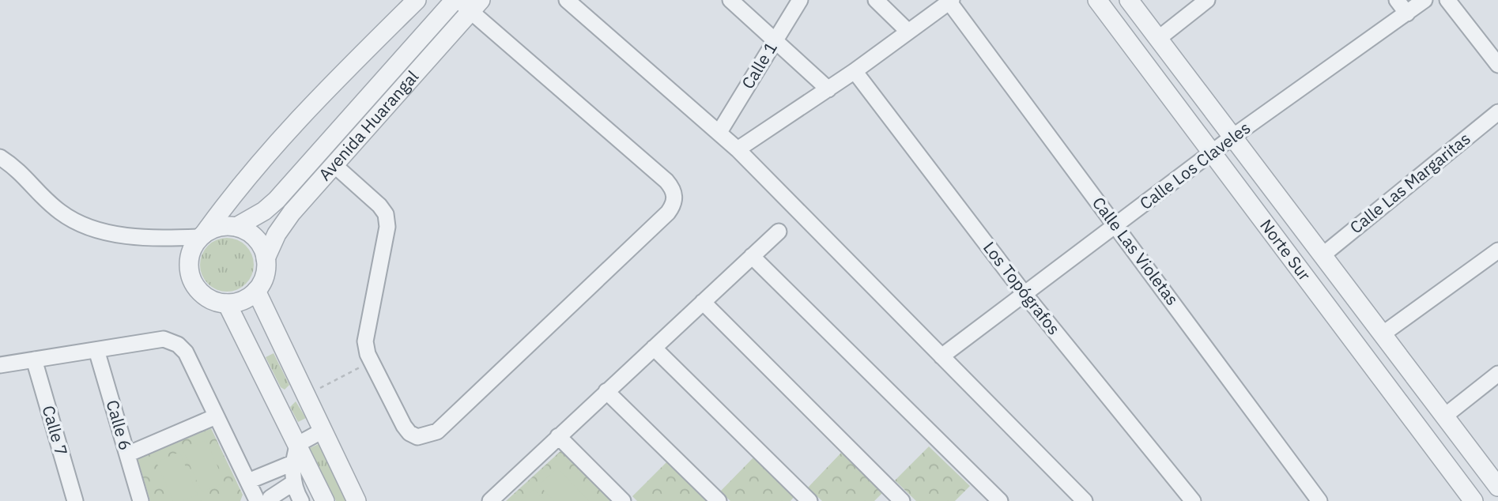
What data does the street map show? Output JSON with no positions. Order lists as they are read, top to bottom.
{
  "streets": {
    "street": [
      "Calle 1",
      "Avenida Huarangal",
      "Calle Los Claveles",
      "Calle Las Margaritas",
      "Calle Las Violetas",
      "Norte Sur",
      "Los Topógrafos",
      "Calle 6",
      "Calle 7"
    ]
  },
  "crossings": [
    ["Calle Los Claveles", "Calle Las Violetas"],
    ["Calle Los Claveles", "Norte Sur"],
    ["Calle Los Claveles", "Los Topógrafos"],
    ["Calle Las Margaritas", "Norte Sur"],
    ["Calle Las Violetas", "Los Topógrafos"]
  ]
}
